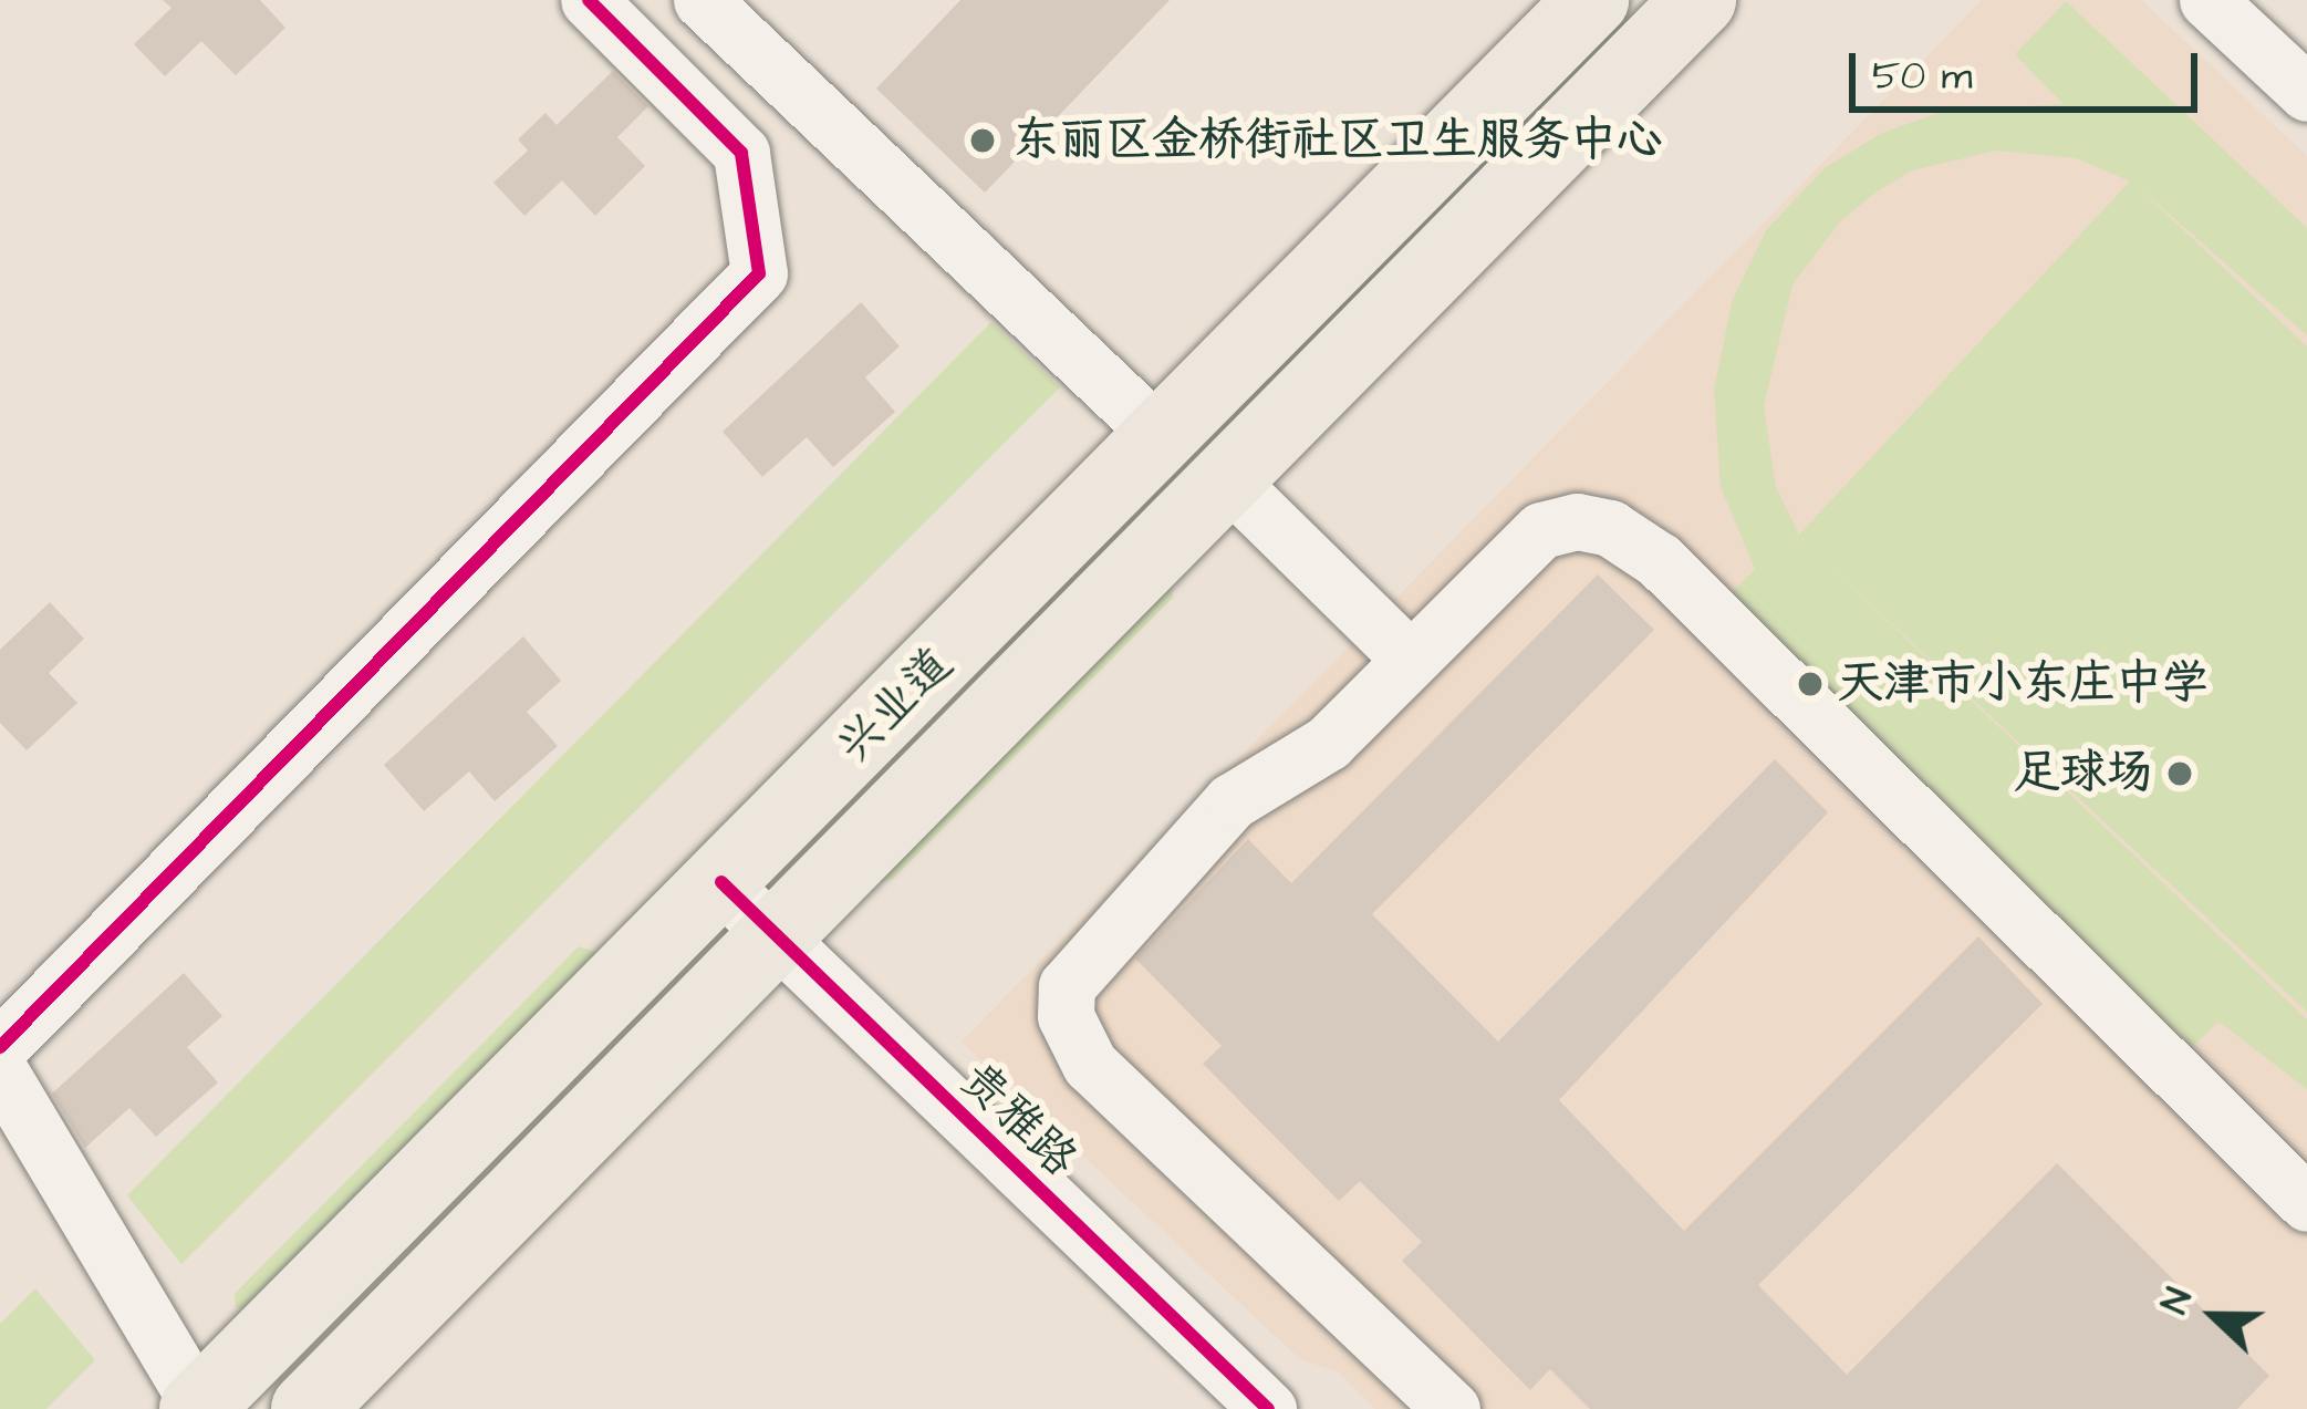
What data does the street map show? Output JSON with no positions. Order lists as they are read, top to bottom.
{
  "streets": {
    "main road": ["兴业道"],
    "street": ["贵雅路"]
  },
  "crossings": [
    ["兴业道", "贵雅路"]
  ],
  "places": ["东丽区金桥街社区卫生服务中心", "天津市小东庄中学", "足球场"],
  "scale_bar": "50 m",
  "north": "left"
}
